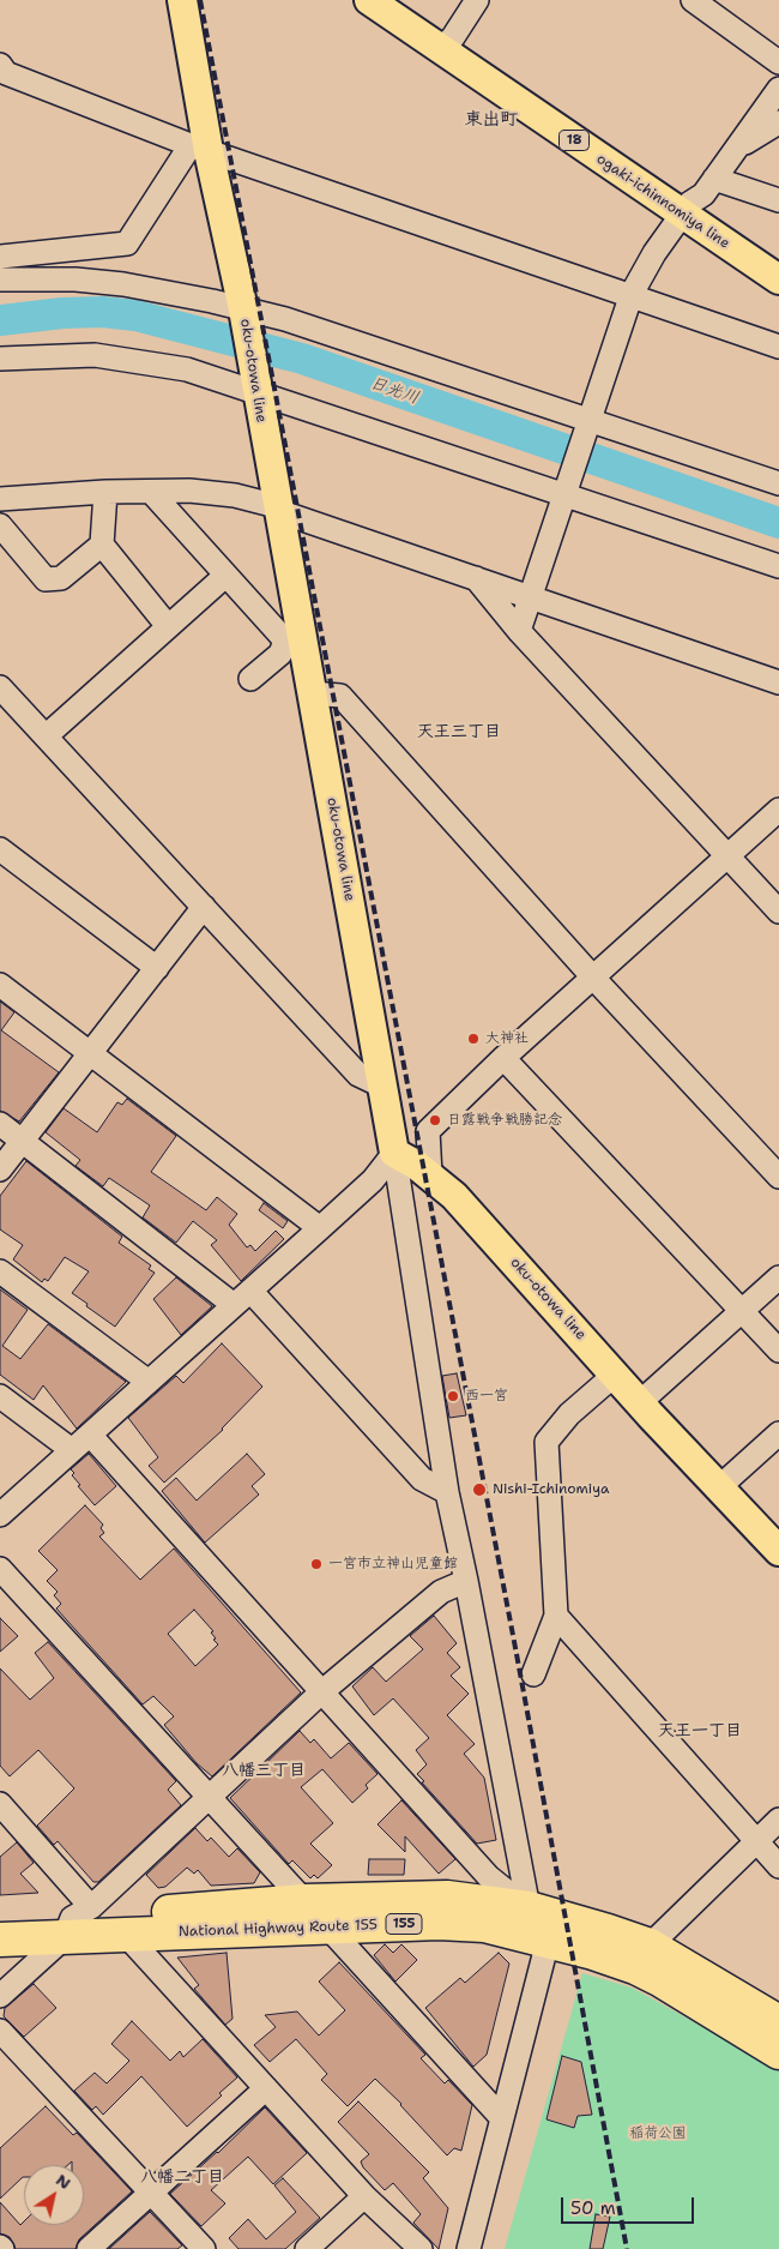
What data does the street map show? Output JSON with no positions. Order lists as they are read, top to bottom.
{
  "streets": {
    "highway": ["155", "National Highway Route 155"],
    "main road": ["18", "ogaki-ichinnomiya line", "oku-otowa line"]
  },
  "districts": [
    "東出町",
    "天王三丁目",
    "天王一丁目",
    "八幡三丁目",
    "八幡二丁目"
  ],
  "water": ["日光川"],
  "parks": ["稲荷公園"],
  "places": [
    "大神社",
    "日露戦争戦勝記念",
    "西一宮",
    "Nishi-Ichinomiya",
    "一宮市立神山児童館"
  ],
  "scale_bar": "50 m",
  "north": "top right"
}
